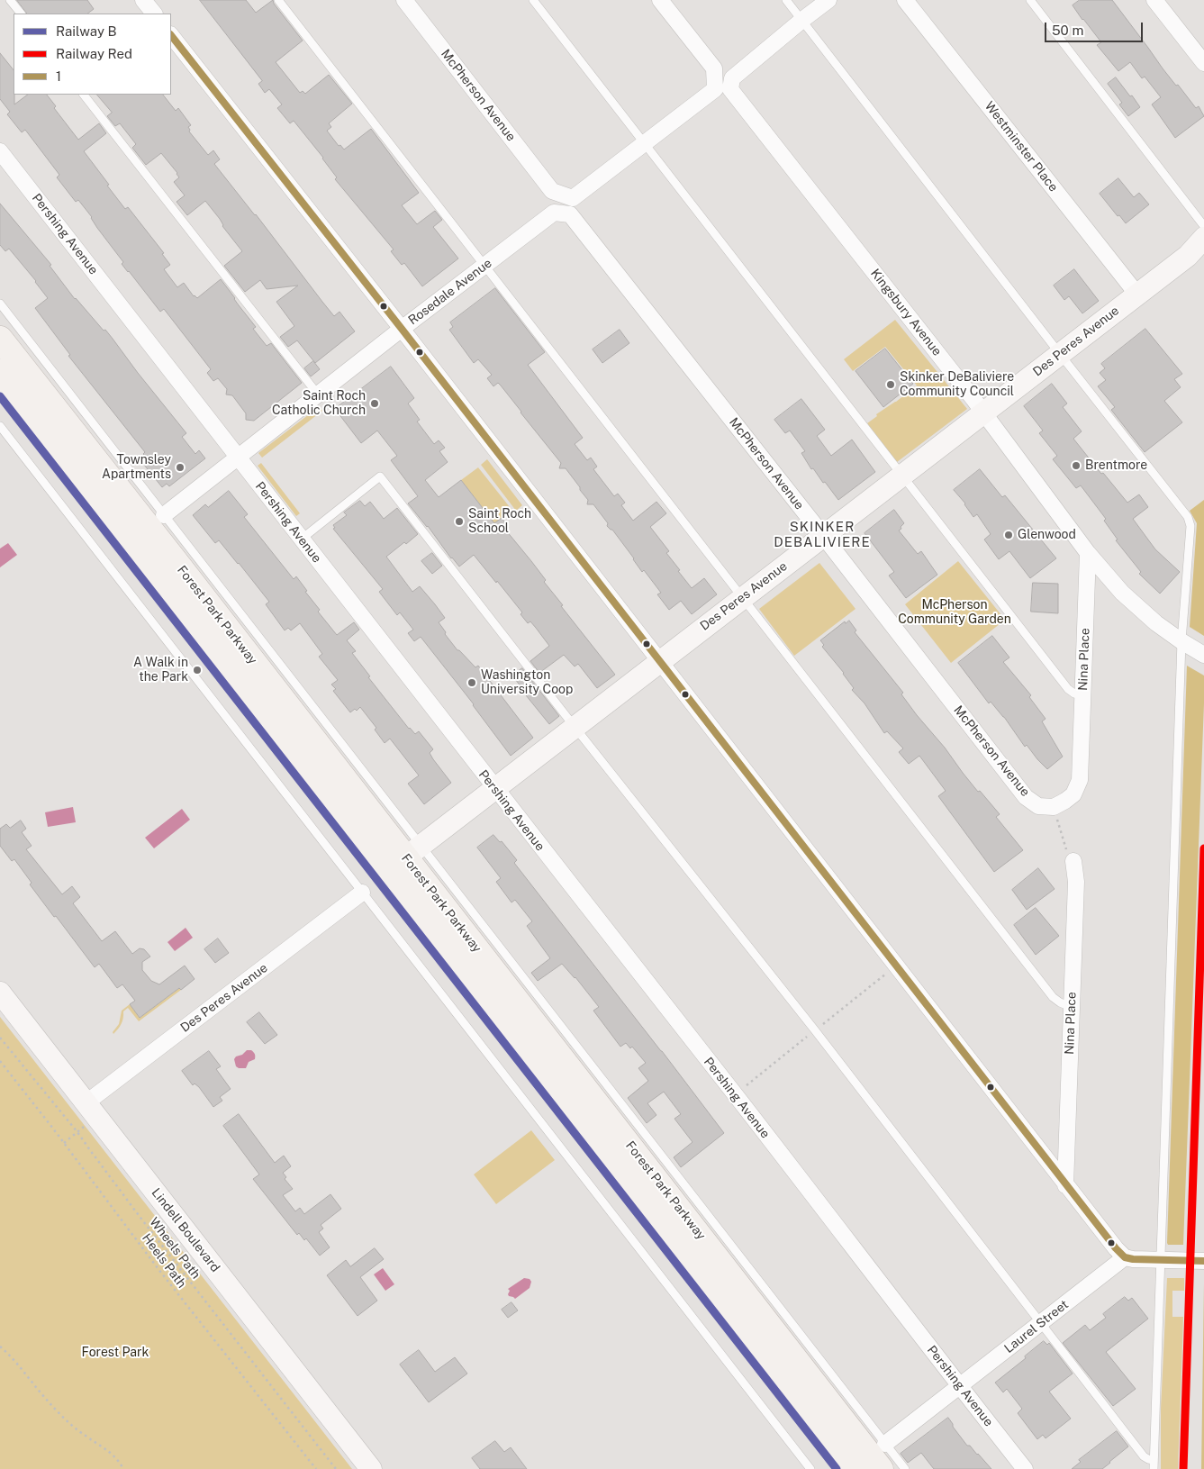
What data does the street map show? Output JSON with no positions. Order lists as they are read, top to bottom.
{
  "streets": {
    "main road": ["Forest Park Parkway"],
    "street": [
      "McPherson Avenue",
      "Westminster Place",
      "Pershing Avenue",
      "Rosedale Avenue",
      "Kingsbury Avenue",
      "Des Peres Avenue",
      "Nina Place",
      "Lindell Boulevard",
      "Laurel Street"
    ],
    "path": ["Wheels Path", "Heels Path"]
  },
  "crossings": [
    ["McPherson Avenue", "Rosedale Avenue"],
    ["McPherson Avenue", "Des Peres Avenue"],
    ["McPherson Avenue", "Nina Place"],
    ["Westminster Place", "Des Peres Avenue"],
    ["Pershing Avenue", "Rosedale Avenue"],
    ["Pershing Avenue", "Des Peres Avenue"],
    ["Pershing Avenue", "Laurel Street"],
    ["Kingsbury Avenue", "Des Peres Avenue"],
    ["Kingsbury Avenue", "Nina Place"],
    ["Des Peres Avenue", "Forest Park Parkway"],
    ["Des Peres Avenue", "Lindell Boulevard"]
  ],
  "districts": ["SKINKER DEBALIVIERE"],
  "parks": ["McPherson Community Garden", "Forest Park"],
  "places": [
    "Skinker DeBaliviere Community Council",
    "Saint Roch Catholic Church",
    "Brentmore",
    "Townsley Apartments",
    "Saint Roch School",
    "Glenwood",
    "A Walk in the Park",
    "Washington University Coop"
  ],
  "lines": ["transit line 1", "rail line B", "rail line Red"],
  "legend": ["Railway B", "Railway Red", "1"],
  "scale_bar": "50 m"
}
